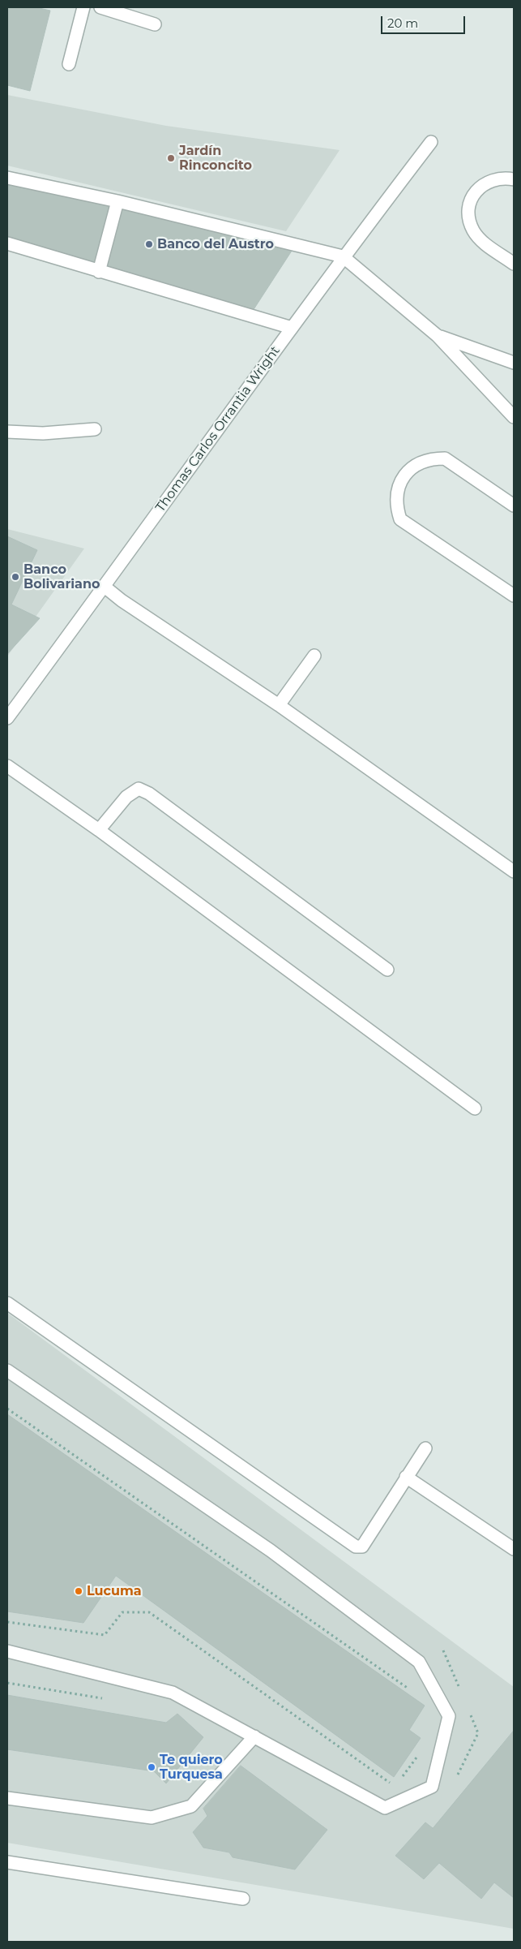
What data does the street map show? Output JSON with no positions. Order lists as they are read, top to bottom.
{
  "streets": {
    "street": ["Thomas Carlos Orrantia Wright"]
  },
  "places": [
    "Jardín Rinconcito",
    "Banco del Austro",
    "Banco Bolivariano",
    "Lucuma",
    "Te quiero Turquesa"
  ],
  "scale_bar": "20 m"
}
